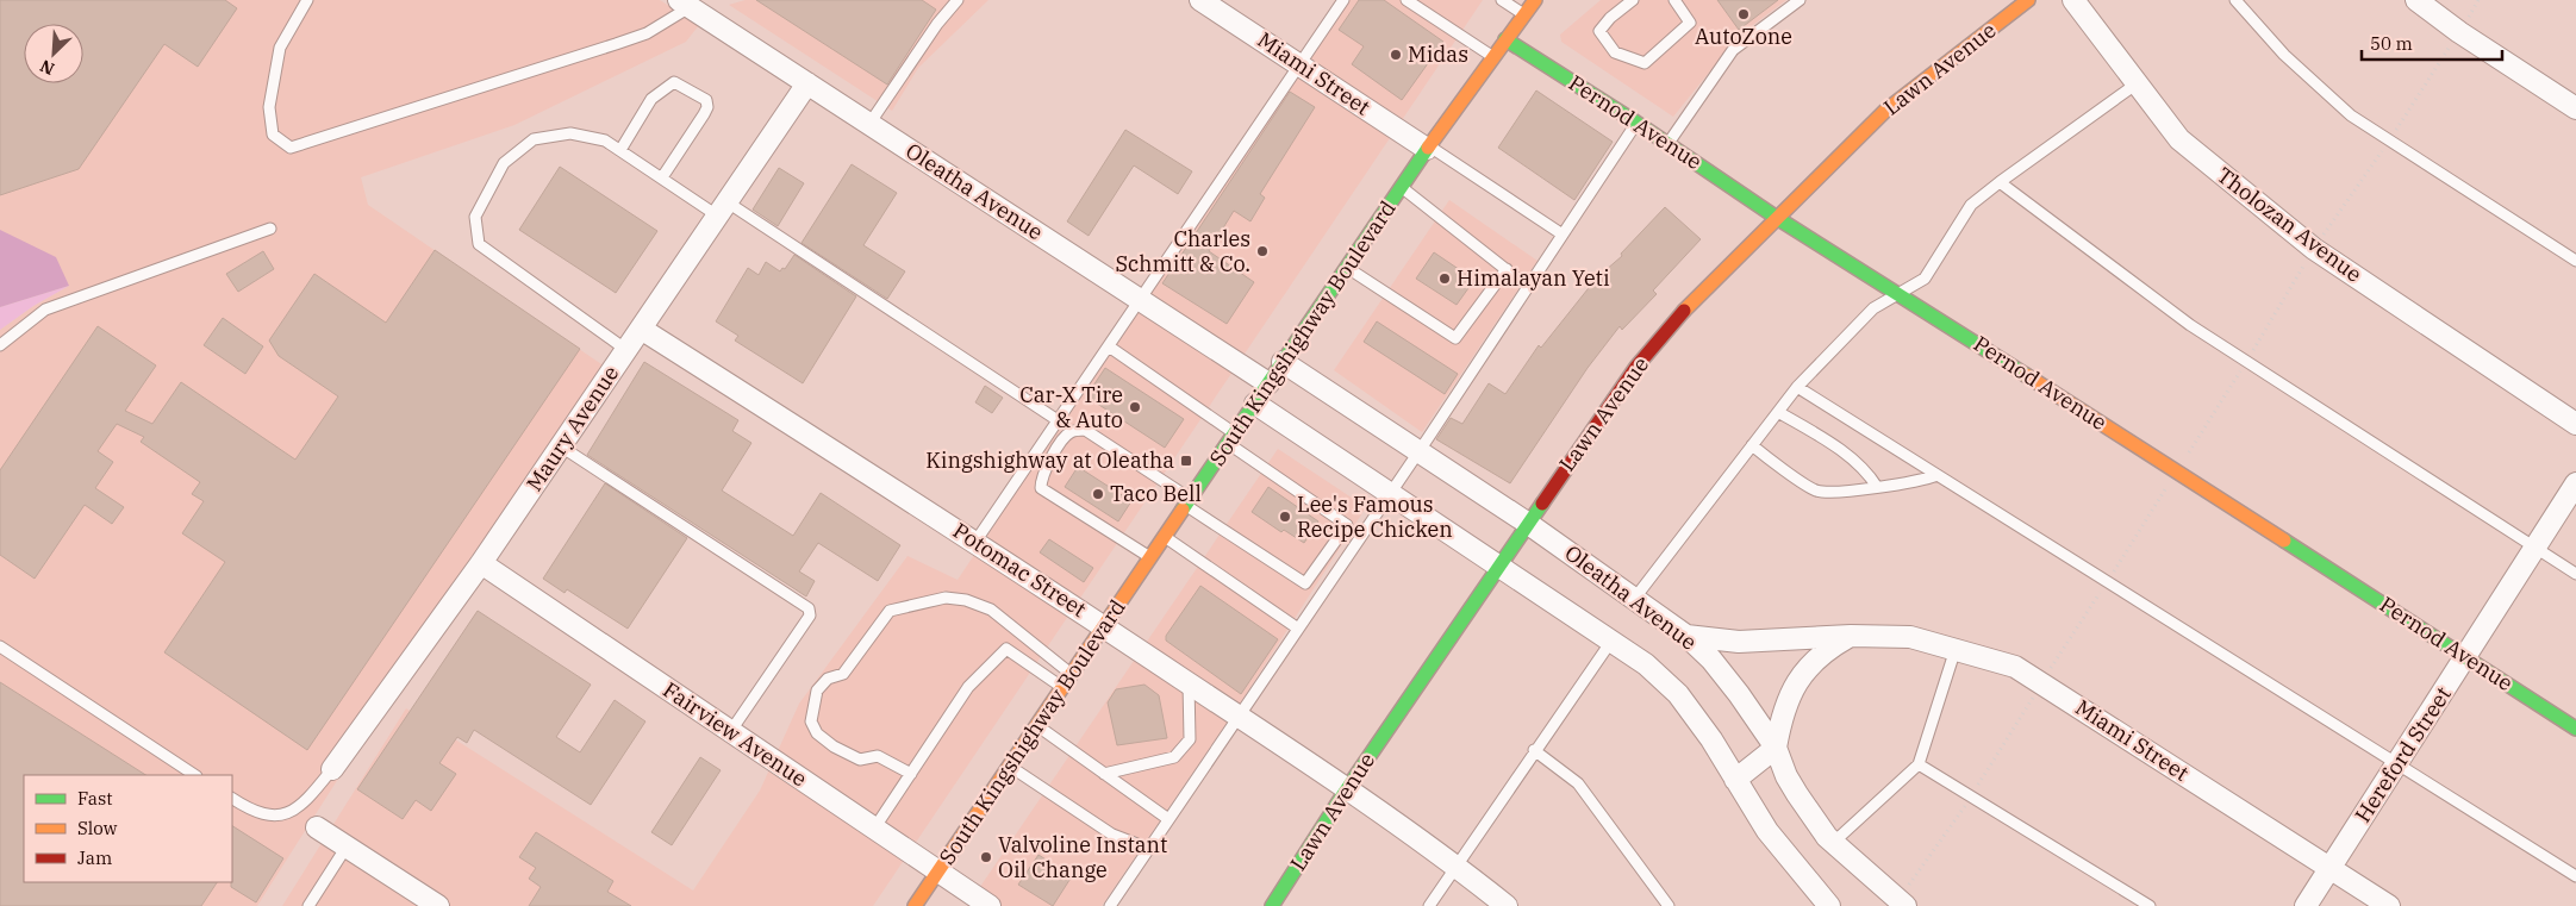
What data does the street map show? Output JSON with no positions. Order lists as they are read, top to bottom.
{
  "streets": {
    "street": [
      "Lawn Avenue",
      "Miami Street",
      "Pernod Avenue",
      "Oleatha Avenue",
      "Tholozan Avenue",
      "South Kingshighway Boulevard",
      "Maury Avenue",
      "Potomac Street",
      "Fairview Avenue",
      "Hereford Street"
    ]
  },
  "crossings": [
    ["Lawn Avenue", "Pernod Avenue"],
    ["Lawn Avenue", "Oleatha Avenue"],
    ["Lawn Avenue", "Potomac Street"],
    ["Miami Street", "Oleatha Avenue"],
    ["Miami Street", "South Kingshighway Boulevard"],
    ["Miami Street", "Hereford Street"],
    ["Pernod Avenue", "South Kingshighway Boulevard"],
    ["Pernod Avenue", "Hereford Street"],
    ["Oleatha Avenue", "South Kingshighway Boulevard"],
    ["Oleatha Avenue", "Maury Avenue"],
    ["South Kingshighway Boulevard", "Potomac Street"],
    ["South Kingshighway Boulevard", "Fairview Avenue"],
    ["Maury Avenue", "Potomac Street"],
    ["Maury Avenue", "Fairview Avenue"]
  ],
  "places": {
    "other": [
      "AutoZone",
      "Midas",
      "Charles Schmitt & Co.",
      "Himalayan Yeti",
      "Car-X Tire & Auto",
      "Taco Bell",
      "Lee's Famous Recipe Chicken",
      "Valvoline Instant Oil Change"
    ],
    "transit": ["Kingshighway at Oleatha"]
  },
  "legend": ["Fast", "Slow", "Jam"],
  "scale_bar": "50 m",
  "north": "bottom left"
}
